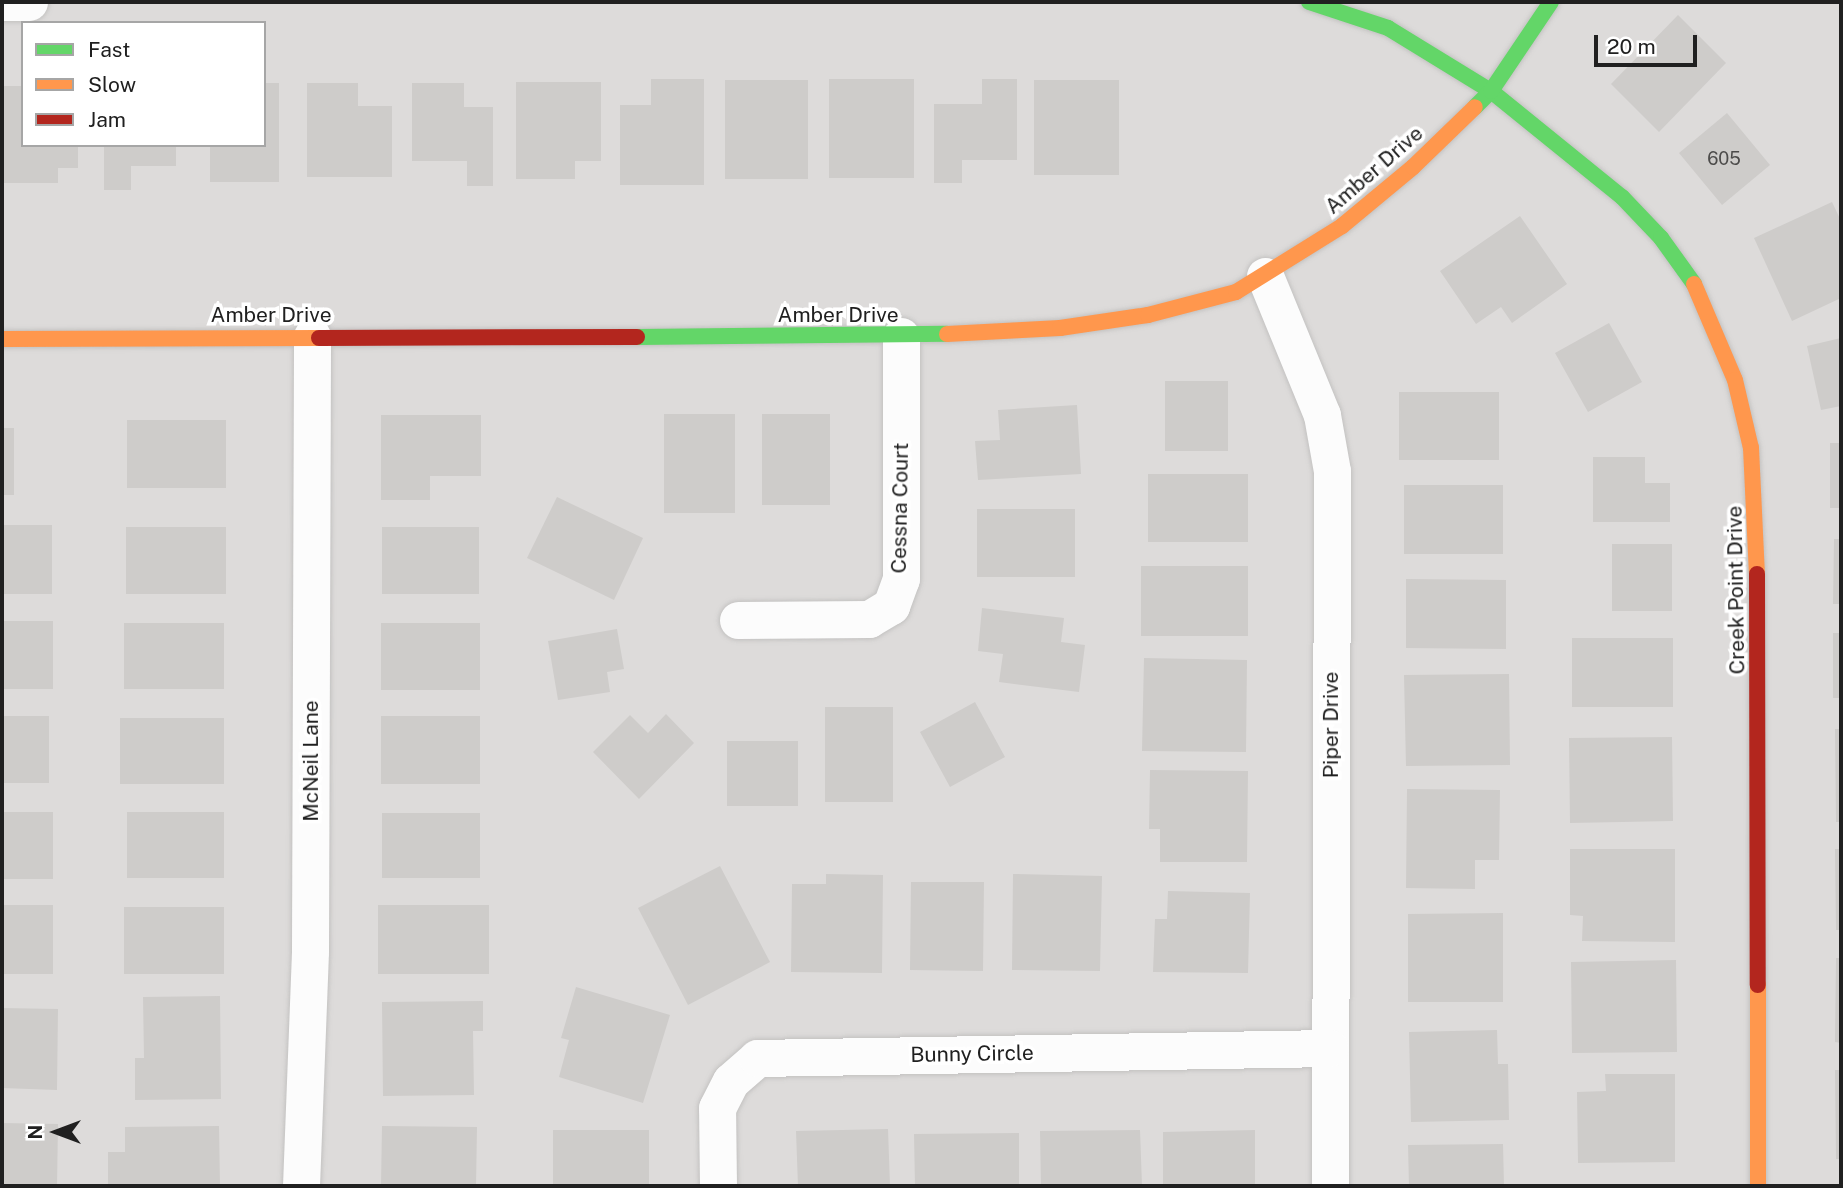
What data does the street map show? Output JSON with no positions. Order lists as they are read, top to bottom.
{
  "streets": {
    "street": [
      "Amber Drive",
      "Cessna Court",
      "Creek Point Drive",
      "Piper Drive",
      "McNeil Lane",
      "Bunny Circle"
    ]
  },
  "crossings": [
    ["Amber Drive", "Cessna Court"],
    ["Amber Drive", "Creek Point Drive"],
    ["Amber Drive", "Piper Drive"],
    ["Amber Drive", "McNeil Lane"],
    ["Piper Drive", "Bunny Circle"]
  ],
  "house_numbers": ["605"],
  "legend": ["Fast", "Slow", "Jam"],
  "scale_bar": "20 m",
  "north": "left"
}
